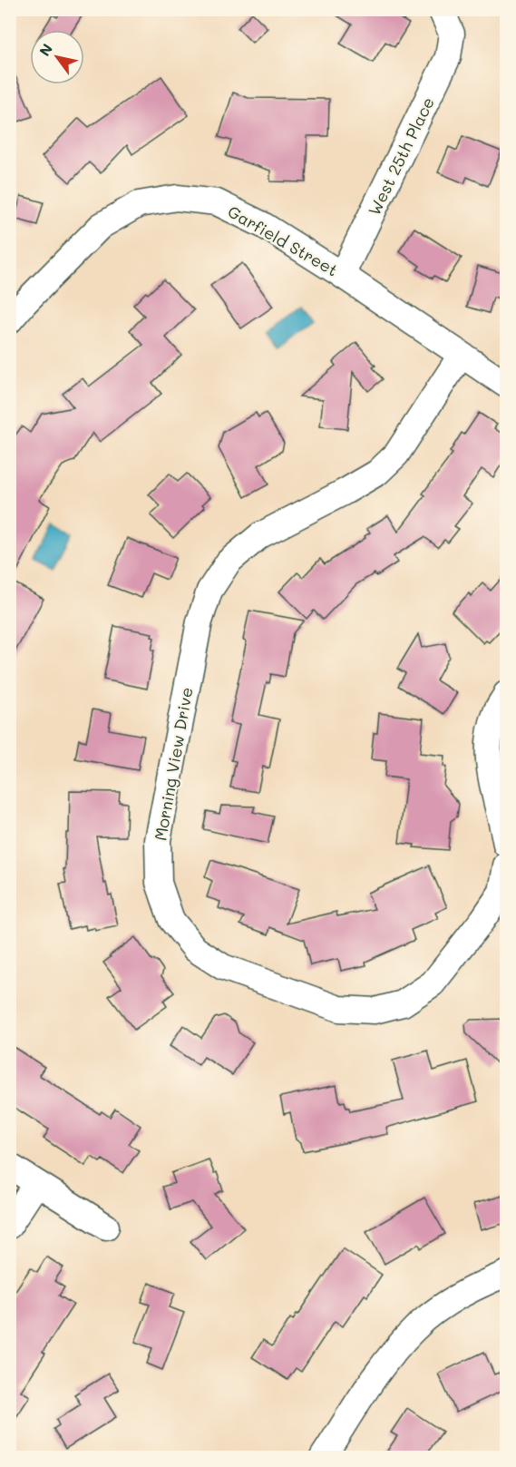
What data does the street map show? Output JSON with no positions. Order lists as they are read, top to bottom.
{
  "streets": {
    "street": ["West 25th Place", "Garfield Street", "Morning View Drive"]
  },
  "crossings": [
    ["West 25th Place", "Garfield Street"],
    ["Garfield Street", "Morning View Drive"]
  ],
  "north": "top left"
}
